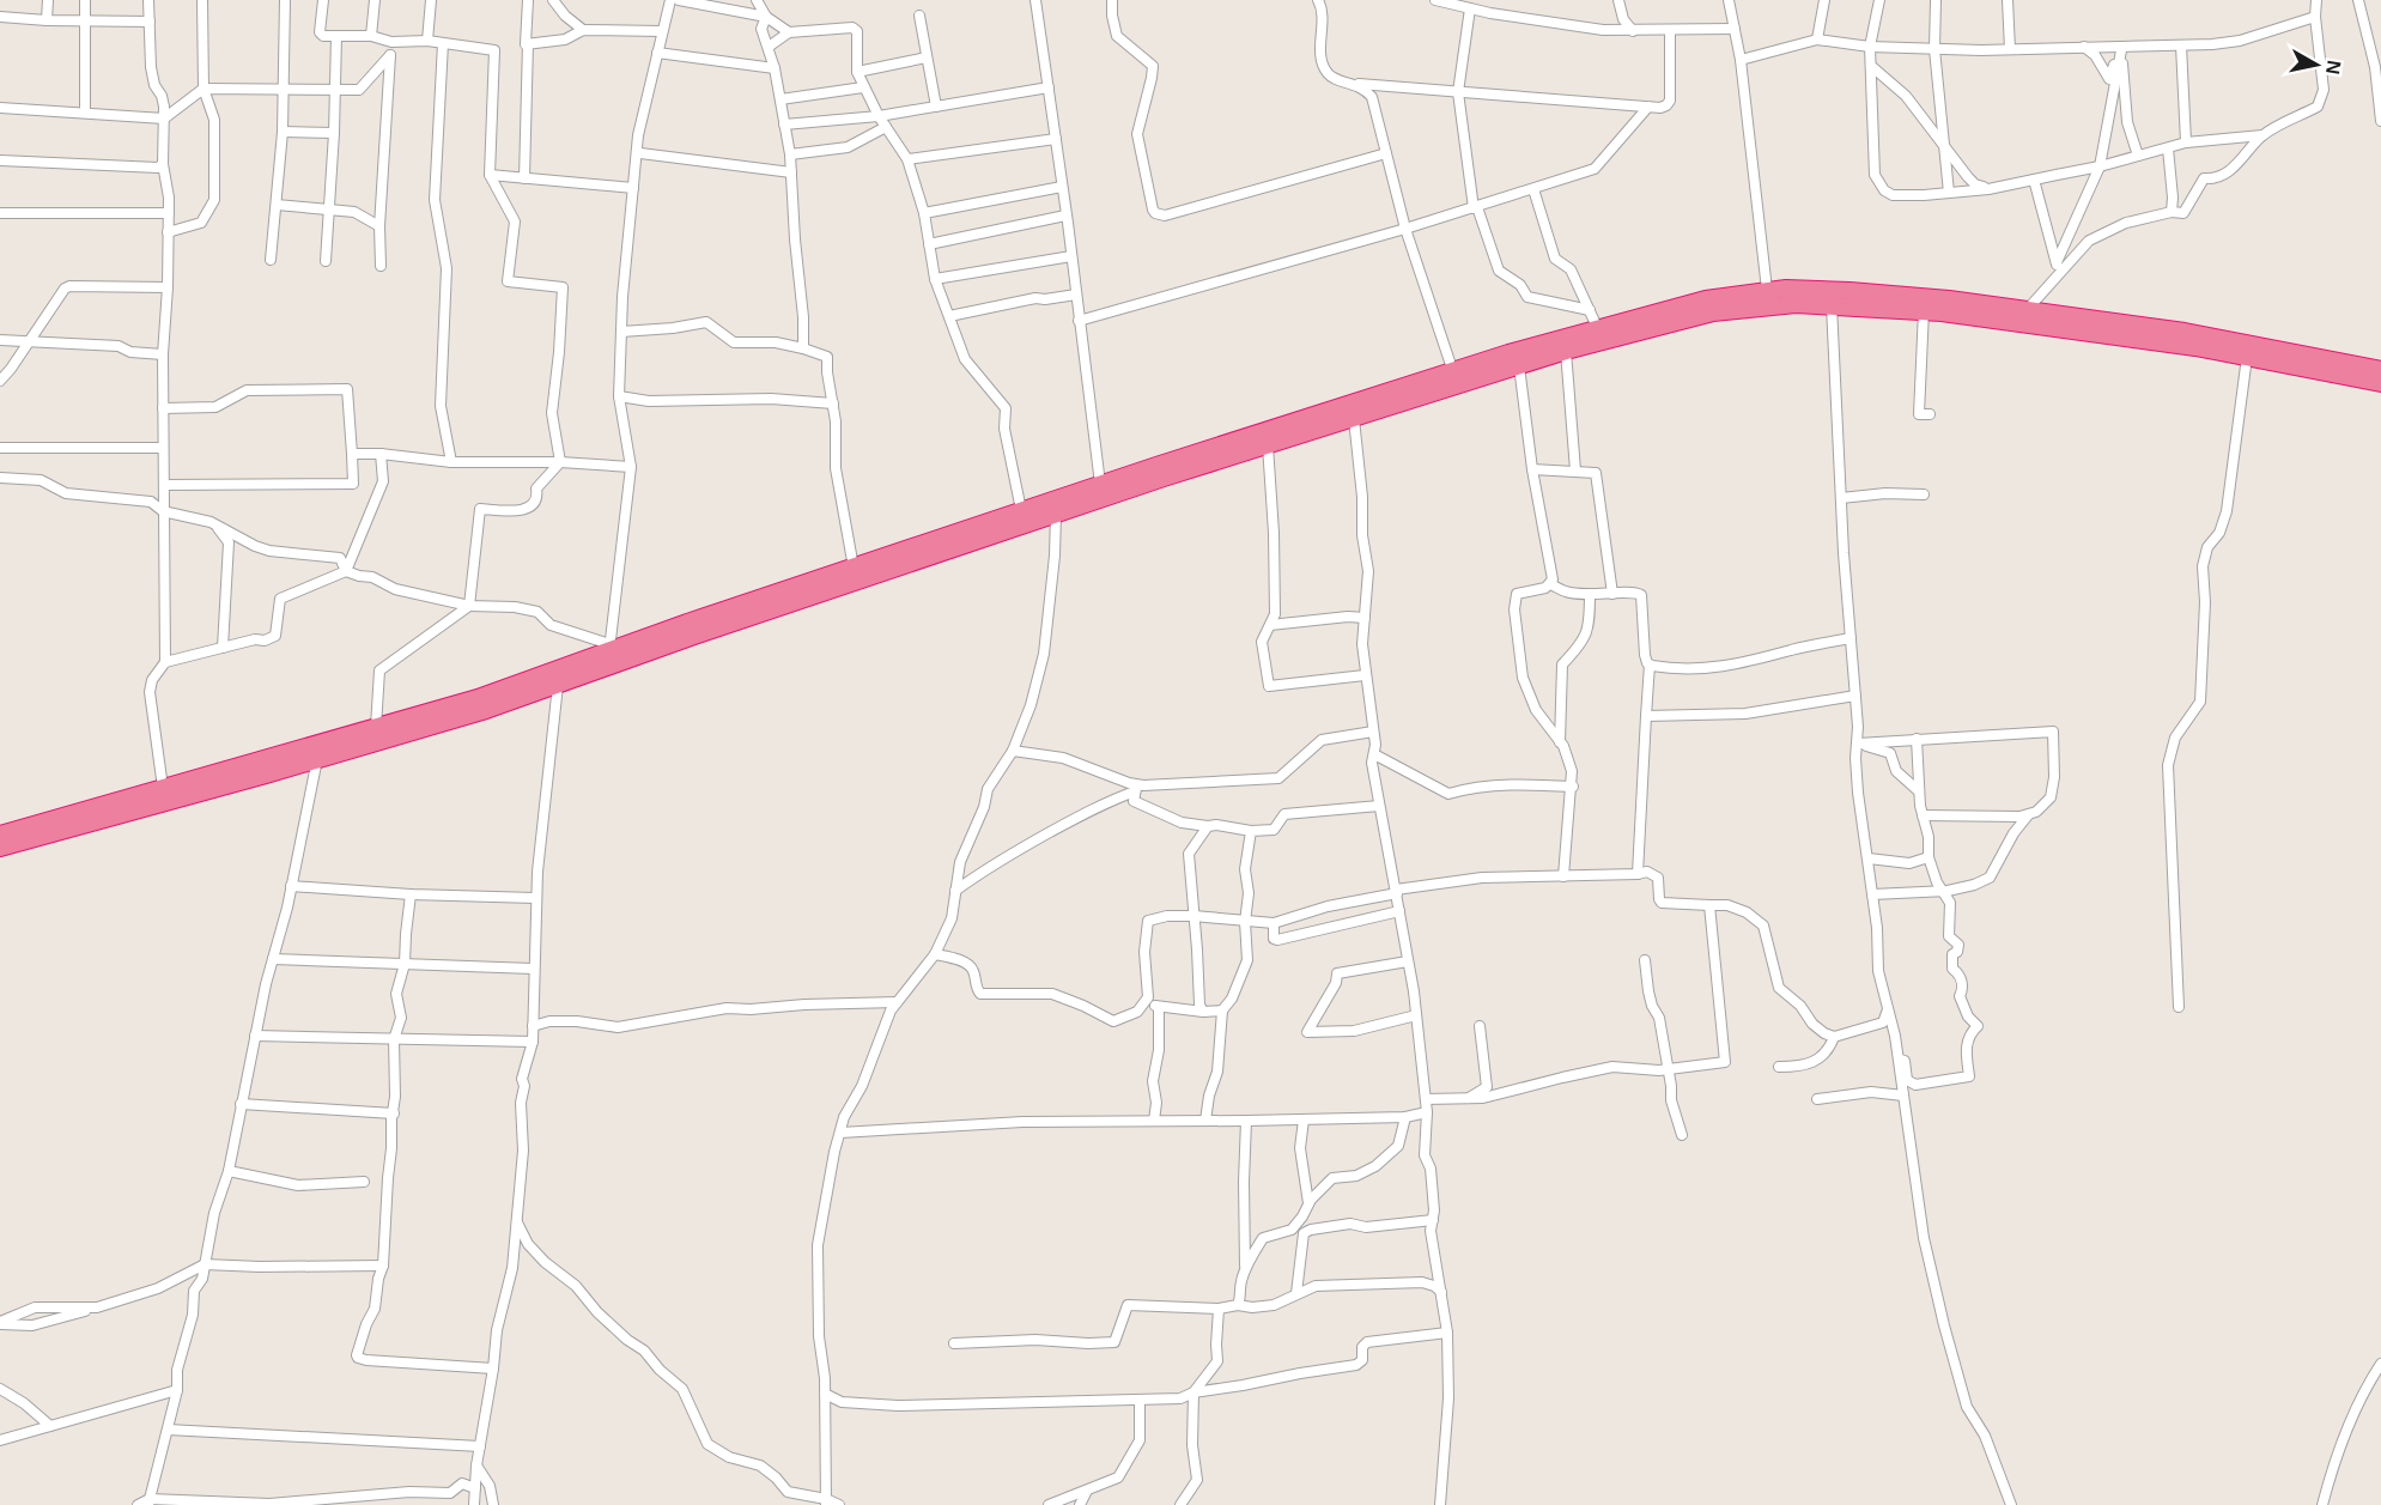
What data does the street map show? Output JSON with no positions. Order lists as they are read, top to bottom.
{
  "north": "right"
}
